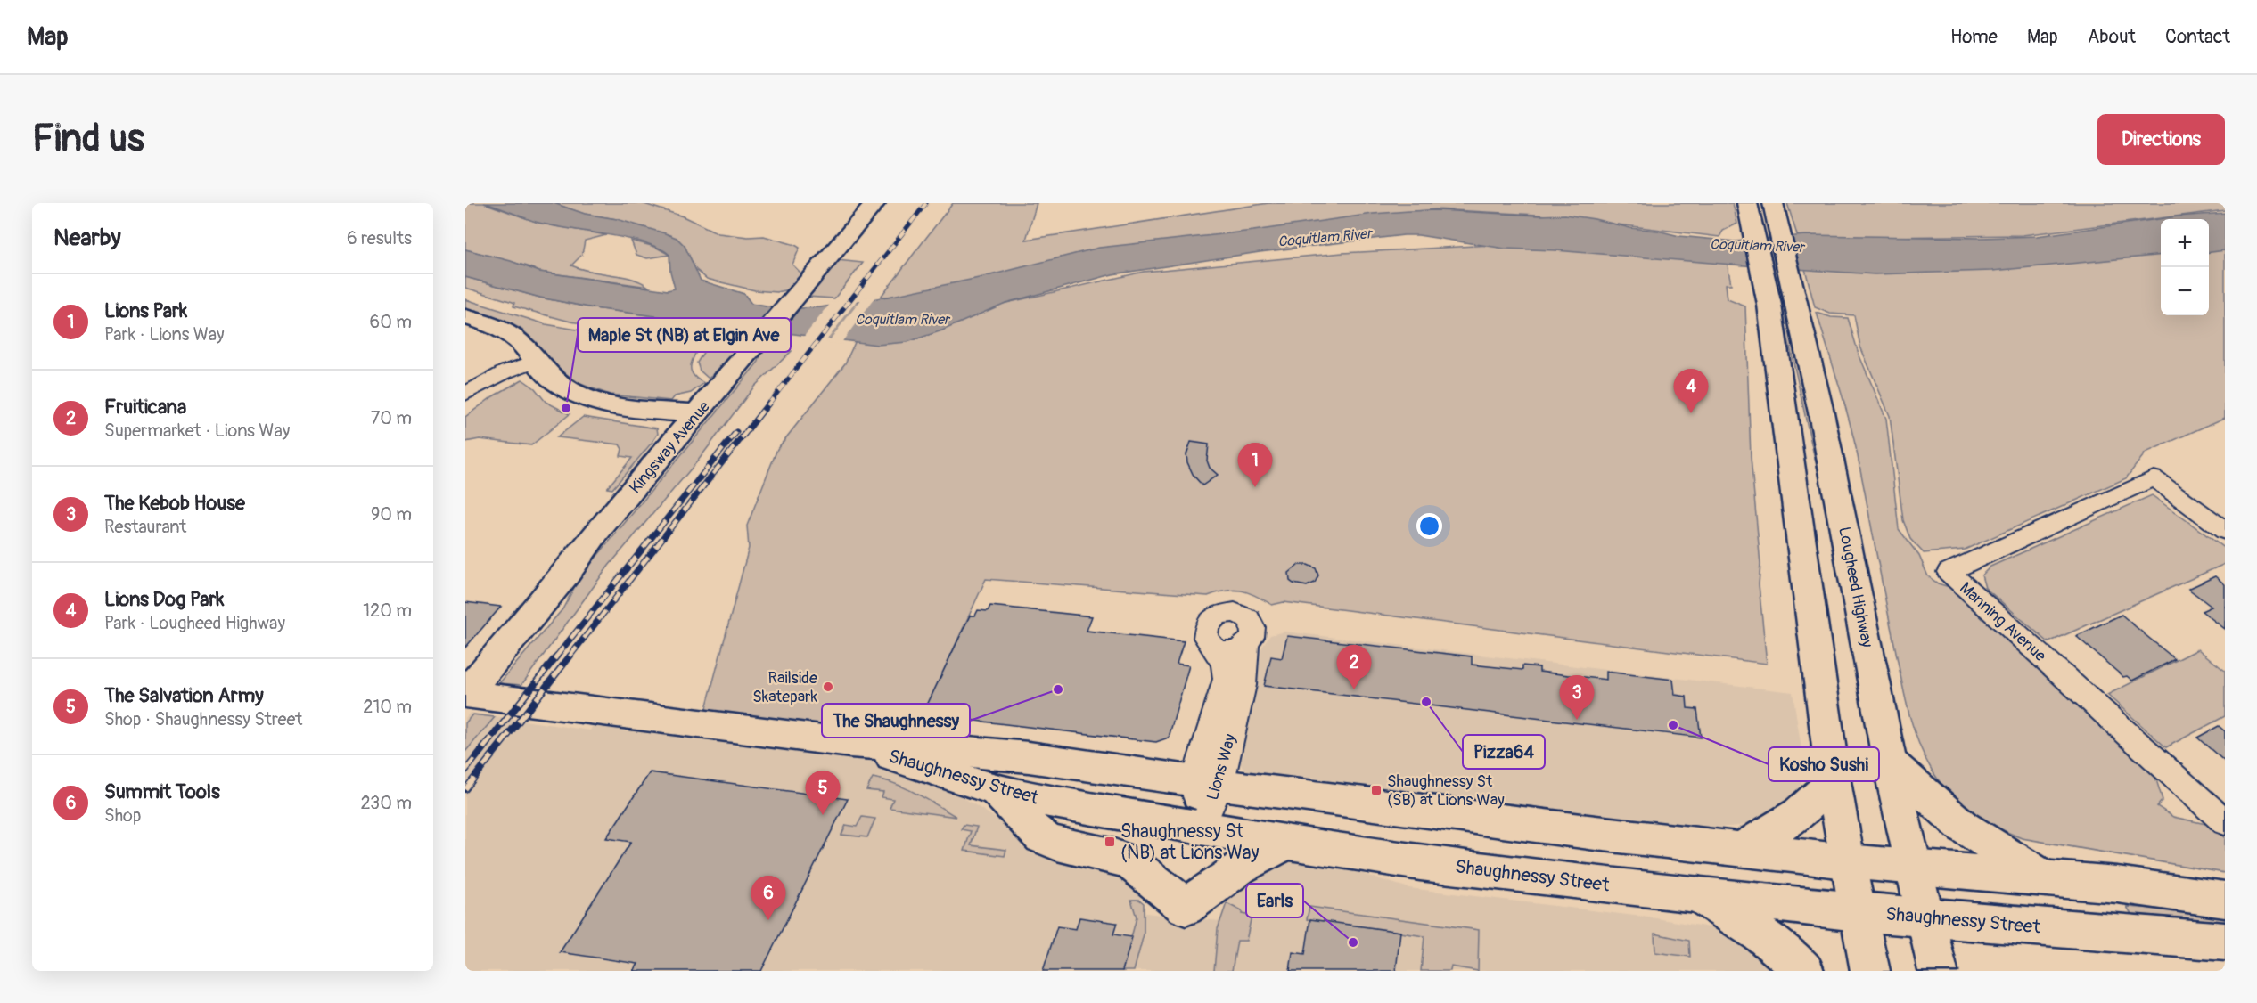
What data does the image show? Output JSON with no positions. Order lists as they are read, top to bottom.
{
  "streets": {
    "main road": ["Kingsway Avenue", "Lougheed Highway", "Shaughnessy Street"],
    "street": ["Manning Avenue", "Lions Way"]
  },
  "crossings": [
    ["Kingsway Avenue", "Shaughnessy Street"],
    ["Lougheed Highway", "Shaughnessy Street"],
    ["Lions Way", "Shaughnessy Street"]
  ],
  "water": ["Coquitlam River"],
  "places": {
    "other": [
      "Maple St (NB) at Elgin Ave",
      "Railside Skatepark",
      "The Shaughnessy",
      "Pizza64",
      "Kosho Sushi",
      "Earls"
    ],
    "transit": ["Shaughnessy St (SB) at Lions Way", "Shaughnessy St (NB) at Lions Way"]
  },
  "page": {
    "header": "Map",
    "nav": [
      "Home",
      "Map",
      "About",
      "Contact"
    ],
    "buttons": "Directions",
    "title": "Find us",
    "heading": ["Nearby", "6 results"],
    "map_buttons": ["+", "−"],
    "list": [
      {
        "mark": "1",
        "name": "Lions Park",
        "note": "Park · Lions Way",
        "value": "60 m"
      },
      {
        "mark": "2",
        "name": "Fruiticana",
        "note": "Supermarket · Lions Way",
        "value": "70 m"
      },
      {
        "mark": "3",
        "name": "The Kebob House",
        "note": "Restaurant",
        "value": "90 m"
      },
      {
        "mark": "4",
        "name": "Lions Dog Park",
        "note": "Park · Lougheed Highway",
        "value": "120 m"
      },
      {
        "mark": "5",
        "name": "The Salvation Army",
        "note": "Shop · Shaughnessy Street",
        "value": "210 m"
      },
      {
        "mark": "6",
        "name": "Summit Tools",
        "note": "Shop",
        "value": "230 m"
      }
    ],
    "pins": [
      "4",
      "1",
      "2",
      "3",
      "5",
      "6"
    ]
  }
}
